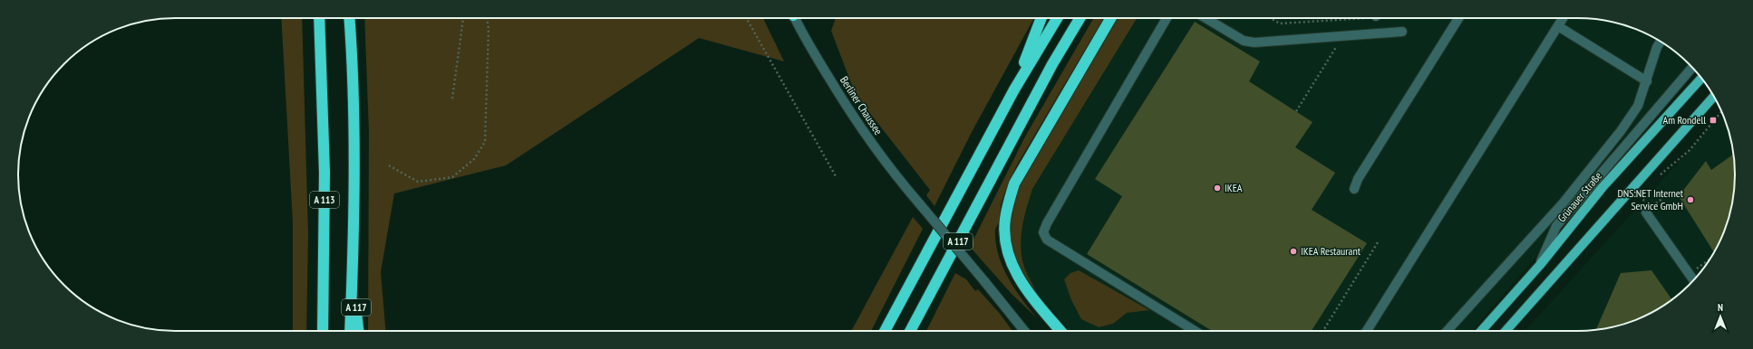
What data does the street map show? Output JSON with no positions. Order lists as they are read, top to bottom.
{
  "streets": {
    "highway": ["A 113", "A 117"],
    "main road": ["Grünauer Straße"],
    "street": ["Berliner Chaussee"]
  },
  "crossings": [
    ["A 113", "A 117"]
  ],
  "places": {
    "transit": ["Am Rondell"],
    "other": ["IKEA", "DNS:NET Internet Service GmbH", "IKEA Restaurant"]
  },
  "north": "top"
}
